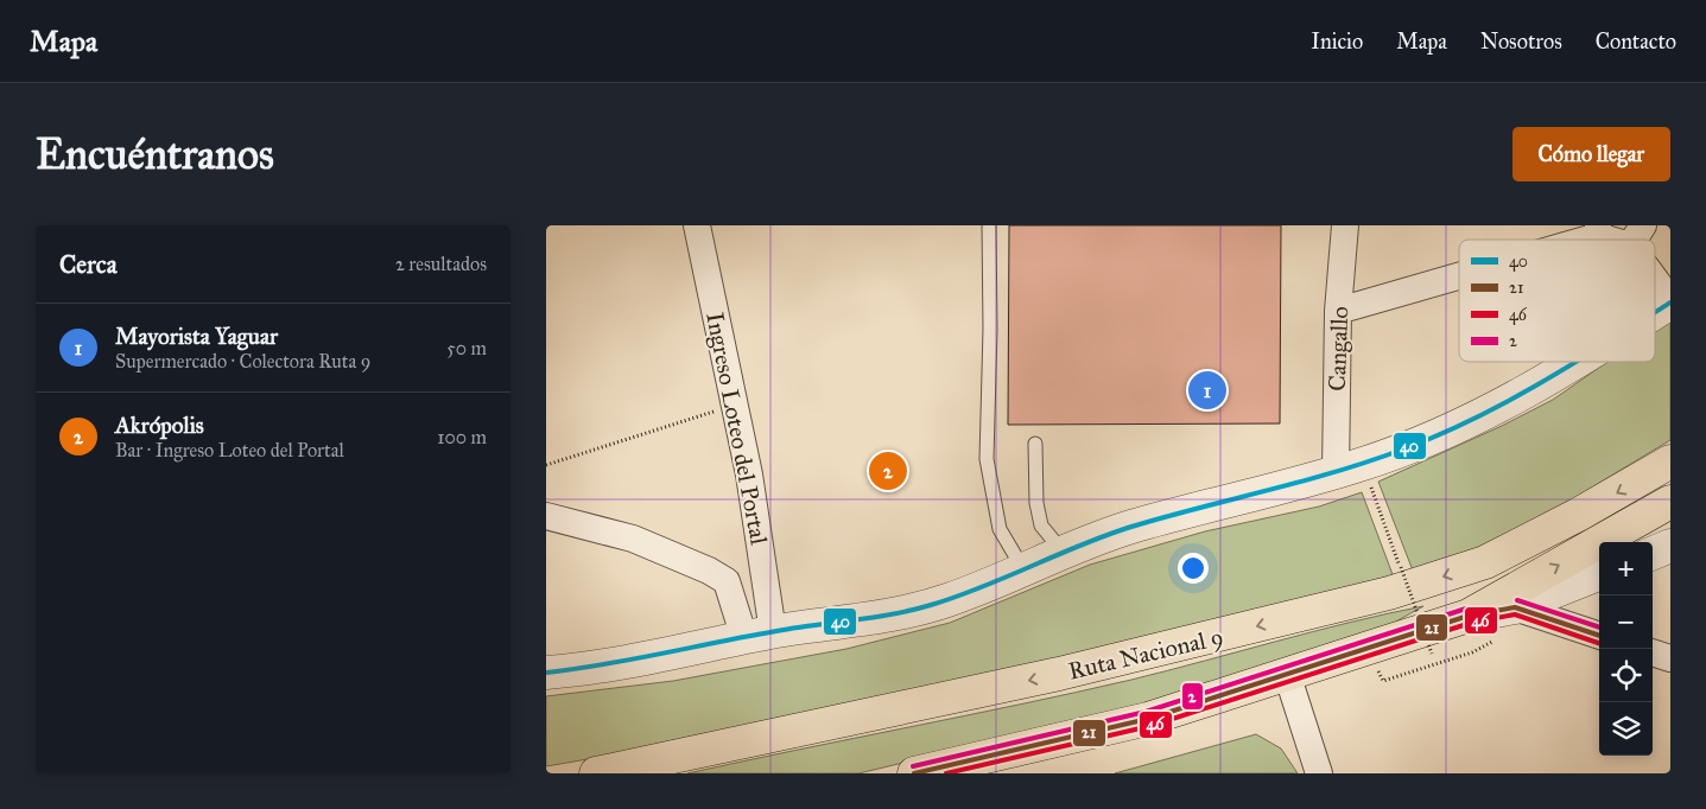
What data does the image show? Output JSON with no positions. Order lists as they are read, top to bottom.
{
  "streets": {
    "highway": ["Ruta Nacional 9"],
    "street": ["Cangallo", "Ingreso Loteo del Portal"]
  },
  "lines": [
    "transit line 40",
    "transit line 2",
    "transit line 21",
    "transit line 46"
  ],
  "legend": [
    "40",
    "21",
    "46",
    "2"
  ],
  "page": {
    "header": "Mapa",
    "nav": [
      "Inicio",
      "Mapa",
      "Nosotros",
      "Contacto"
    ],
    "buttons": "Cómo llegar",
    "title": "Encuéntranos",
    "heading": ["Cerca", "2 resultados"],
    "list": [
      {
        "mark": "1",
        "name": "Mayorista Yaguar",
        "note": "Supermercado · Colectora Ruta 9",
        "value": "50 m"
      },
      {
        "mark": "2",
        "name": "Akrópolis",
        "note": "Bar · Ingreso Loteo del Portal",
        "value": "100 m"
      }
    ],
    "pins": ["1", "2"],
    "map_buttons": ["+", "−"]
  }
}
